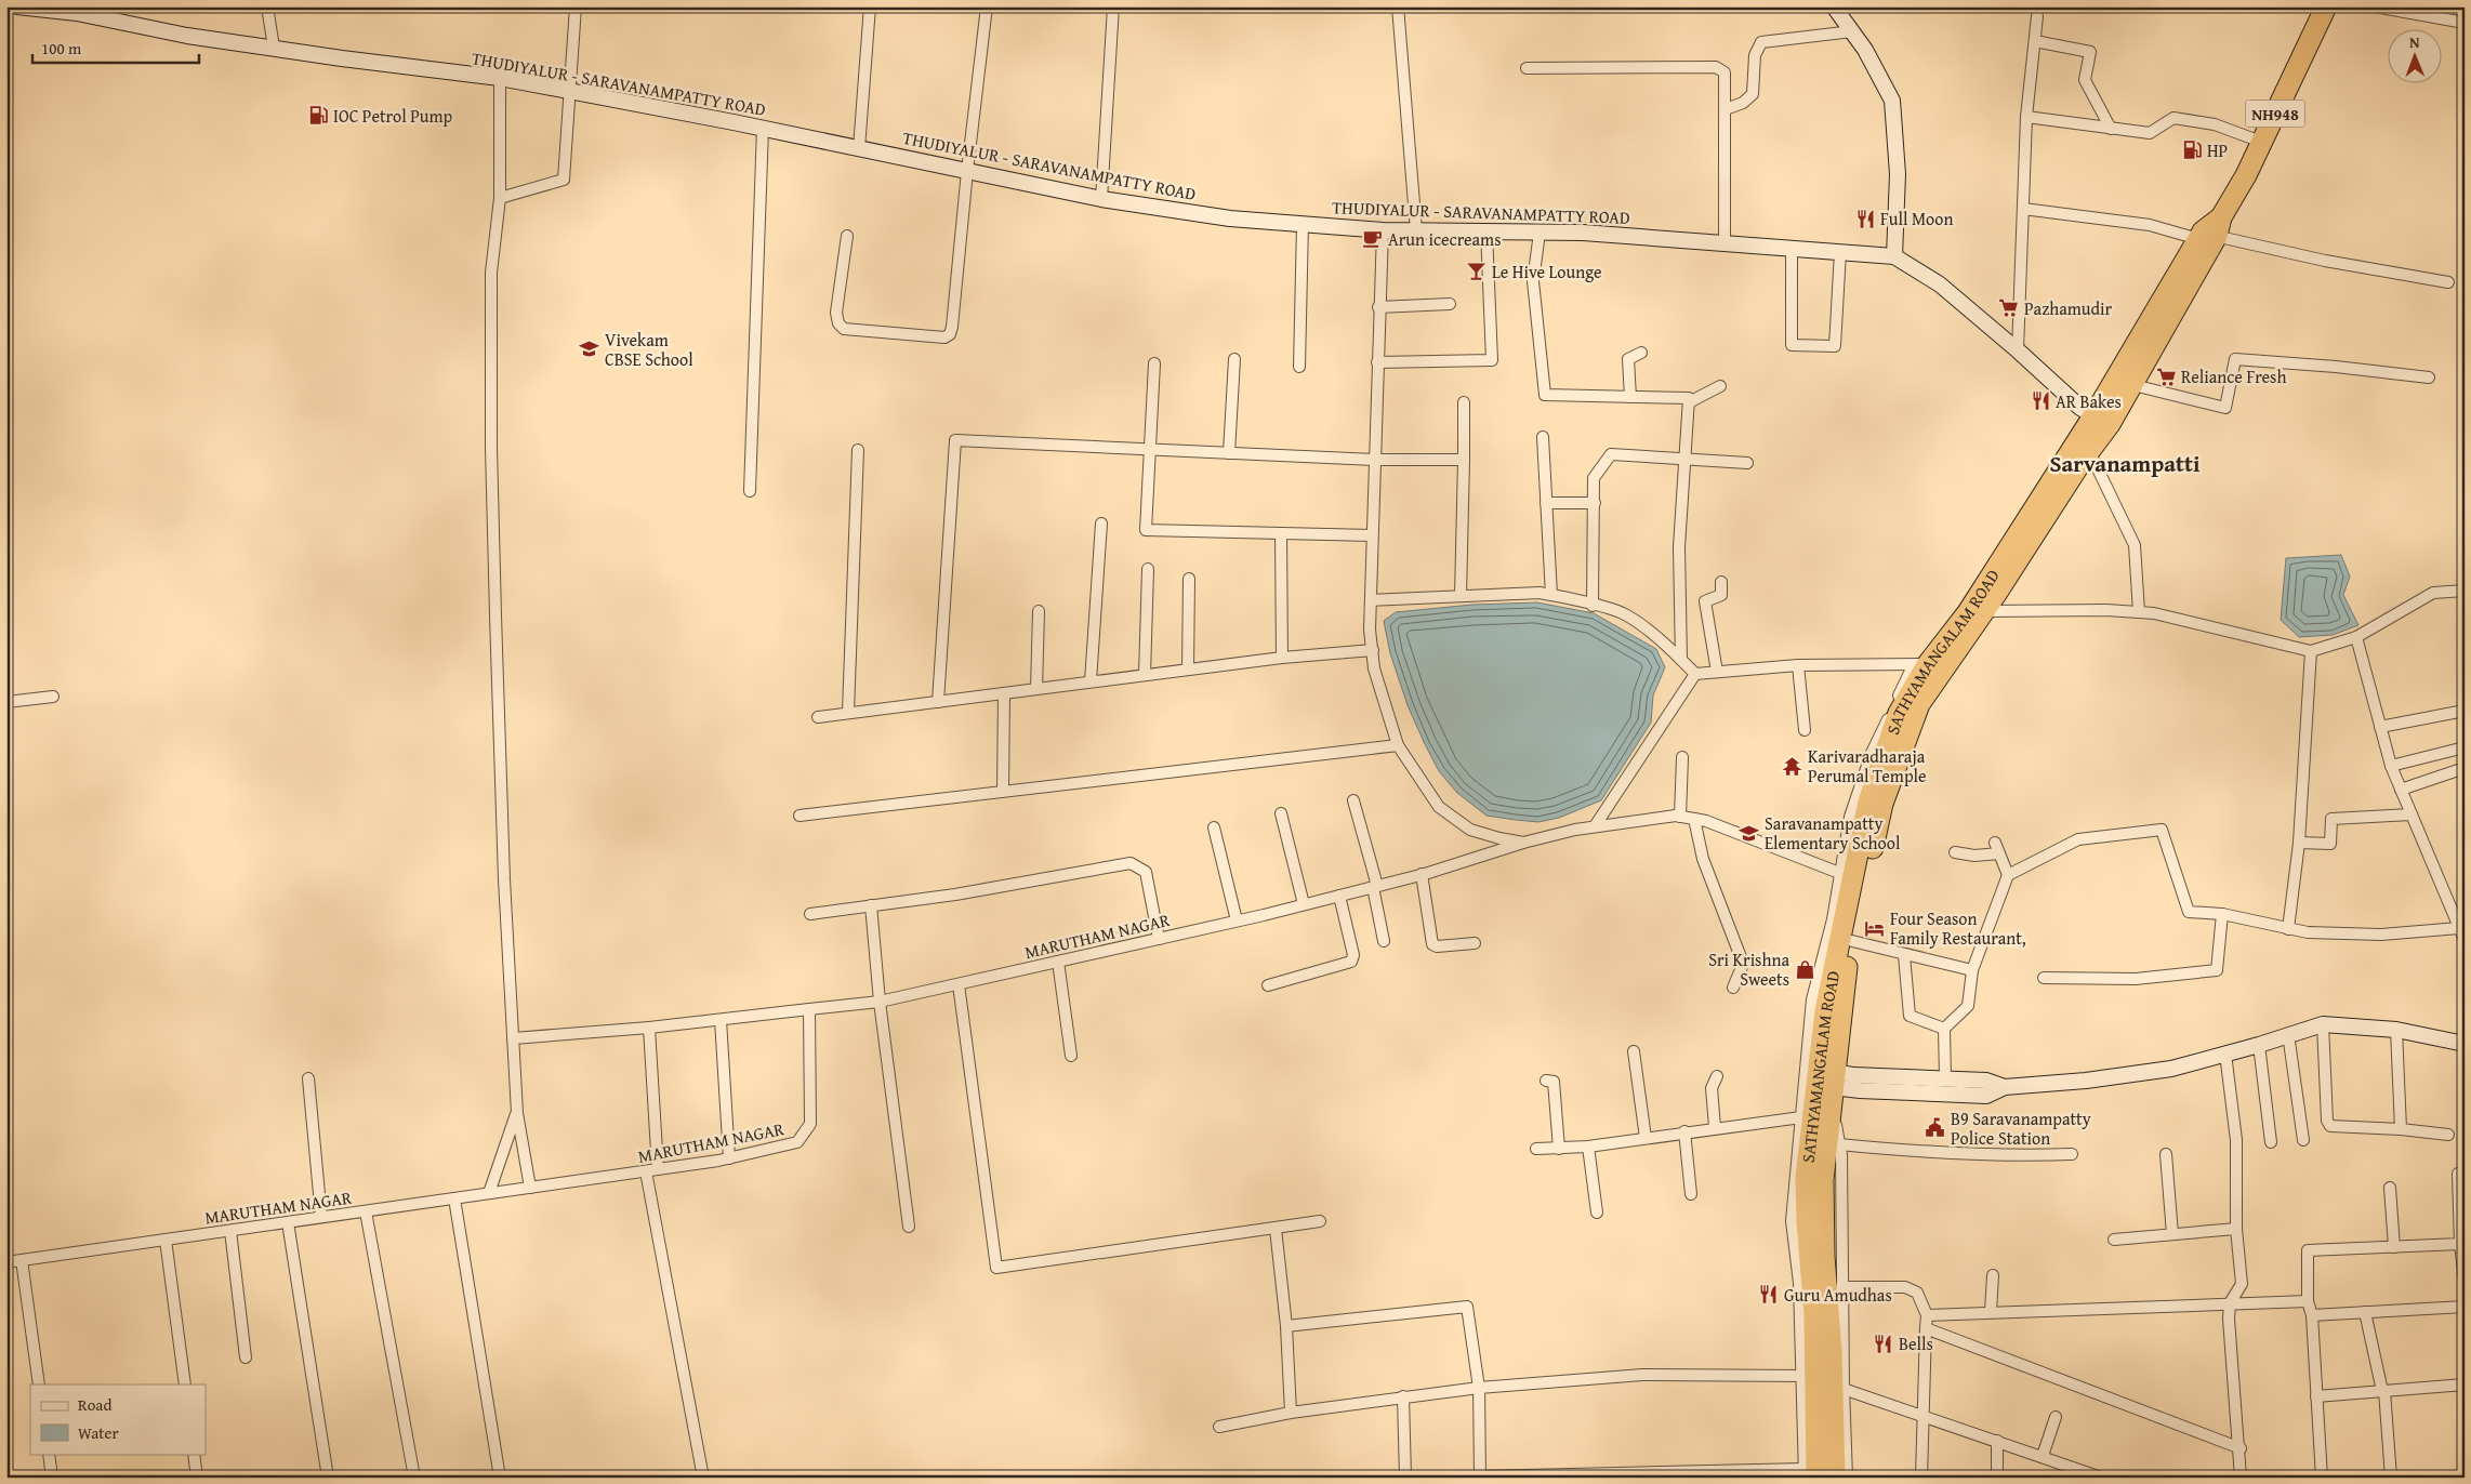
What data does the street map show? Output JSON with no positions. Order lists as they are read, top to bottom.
{
  "streets": {
    "highway": ["NH948", "SATHYAMANGALAM ROAD"],
    "main road": ["THUDIYALUR - SARAVANAMPATTY ROAD"],
    "street": ["MARUTHAM NAGAR"]
  },
  "crossings": [
    ["THUDIYALUR - SARAVANAMPATTY ROAD", "NH948"],
    ["THUDIYALUR - SARAVANAMPATTY ROAD", "SATHYAMANGALAM ROAD"],
    ["NH948", "SATHYAMANGALAM ROAD"],
    ["SATHYAMANGALAM ROAD", "MARUTHAM NAGAR"]
  ],
  "districts": ["Sarvanampatti"],
  "places": {
    "fuel station": ["IOC Petrol Pump", "HP"],
    "restaurant": [
      "Full Moon",
      "AR Bakes",
      "Guru Amudhas",
      "Bells"
    ],
    "cafe": ["Arun icecreams"],
    "bar": ["Le Hive Lounge"],
    "supermarket": ["Pazhamudir", "Reliance Fresh"],
    "school or university": ["Vivekam CBSE School", "Saravanampatty Elementary School"],
    "temple": ["Karivaradharaja Perumal Temple"],
    "hotel": ["Four Season Family Restaurant,"],
    "shop": ["Sri Krishna Sweets"],
    "public building": ["B9 Saravanampatty Police Station"]
  },
  "legend": ["Road", "Water"],
  "scale_bar": "100 m",
  "north": "top"
}
